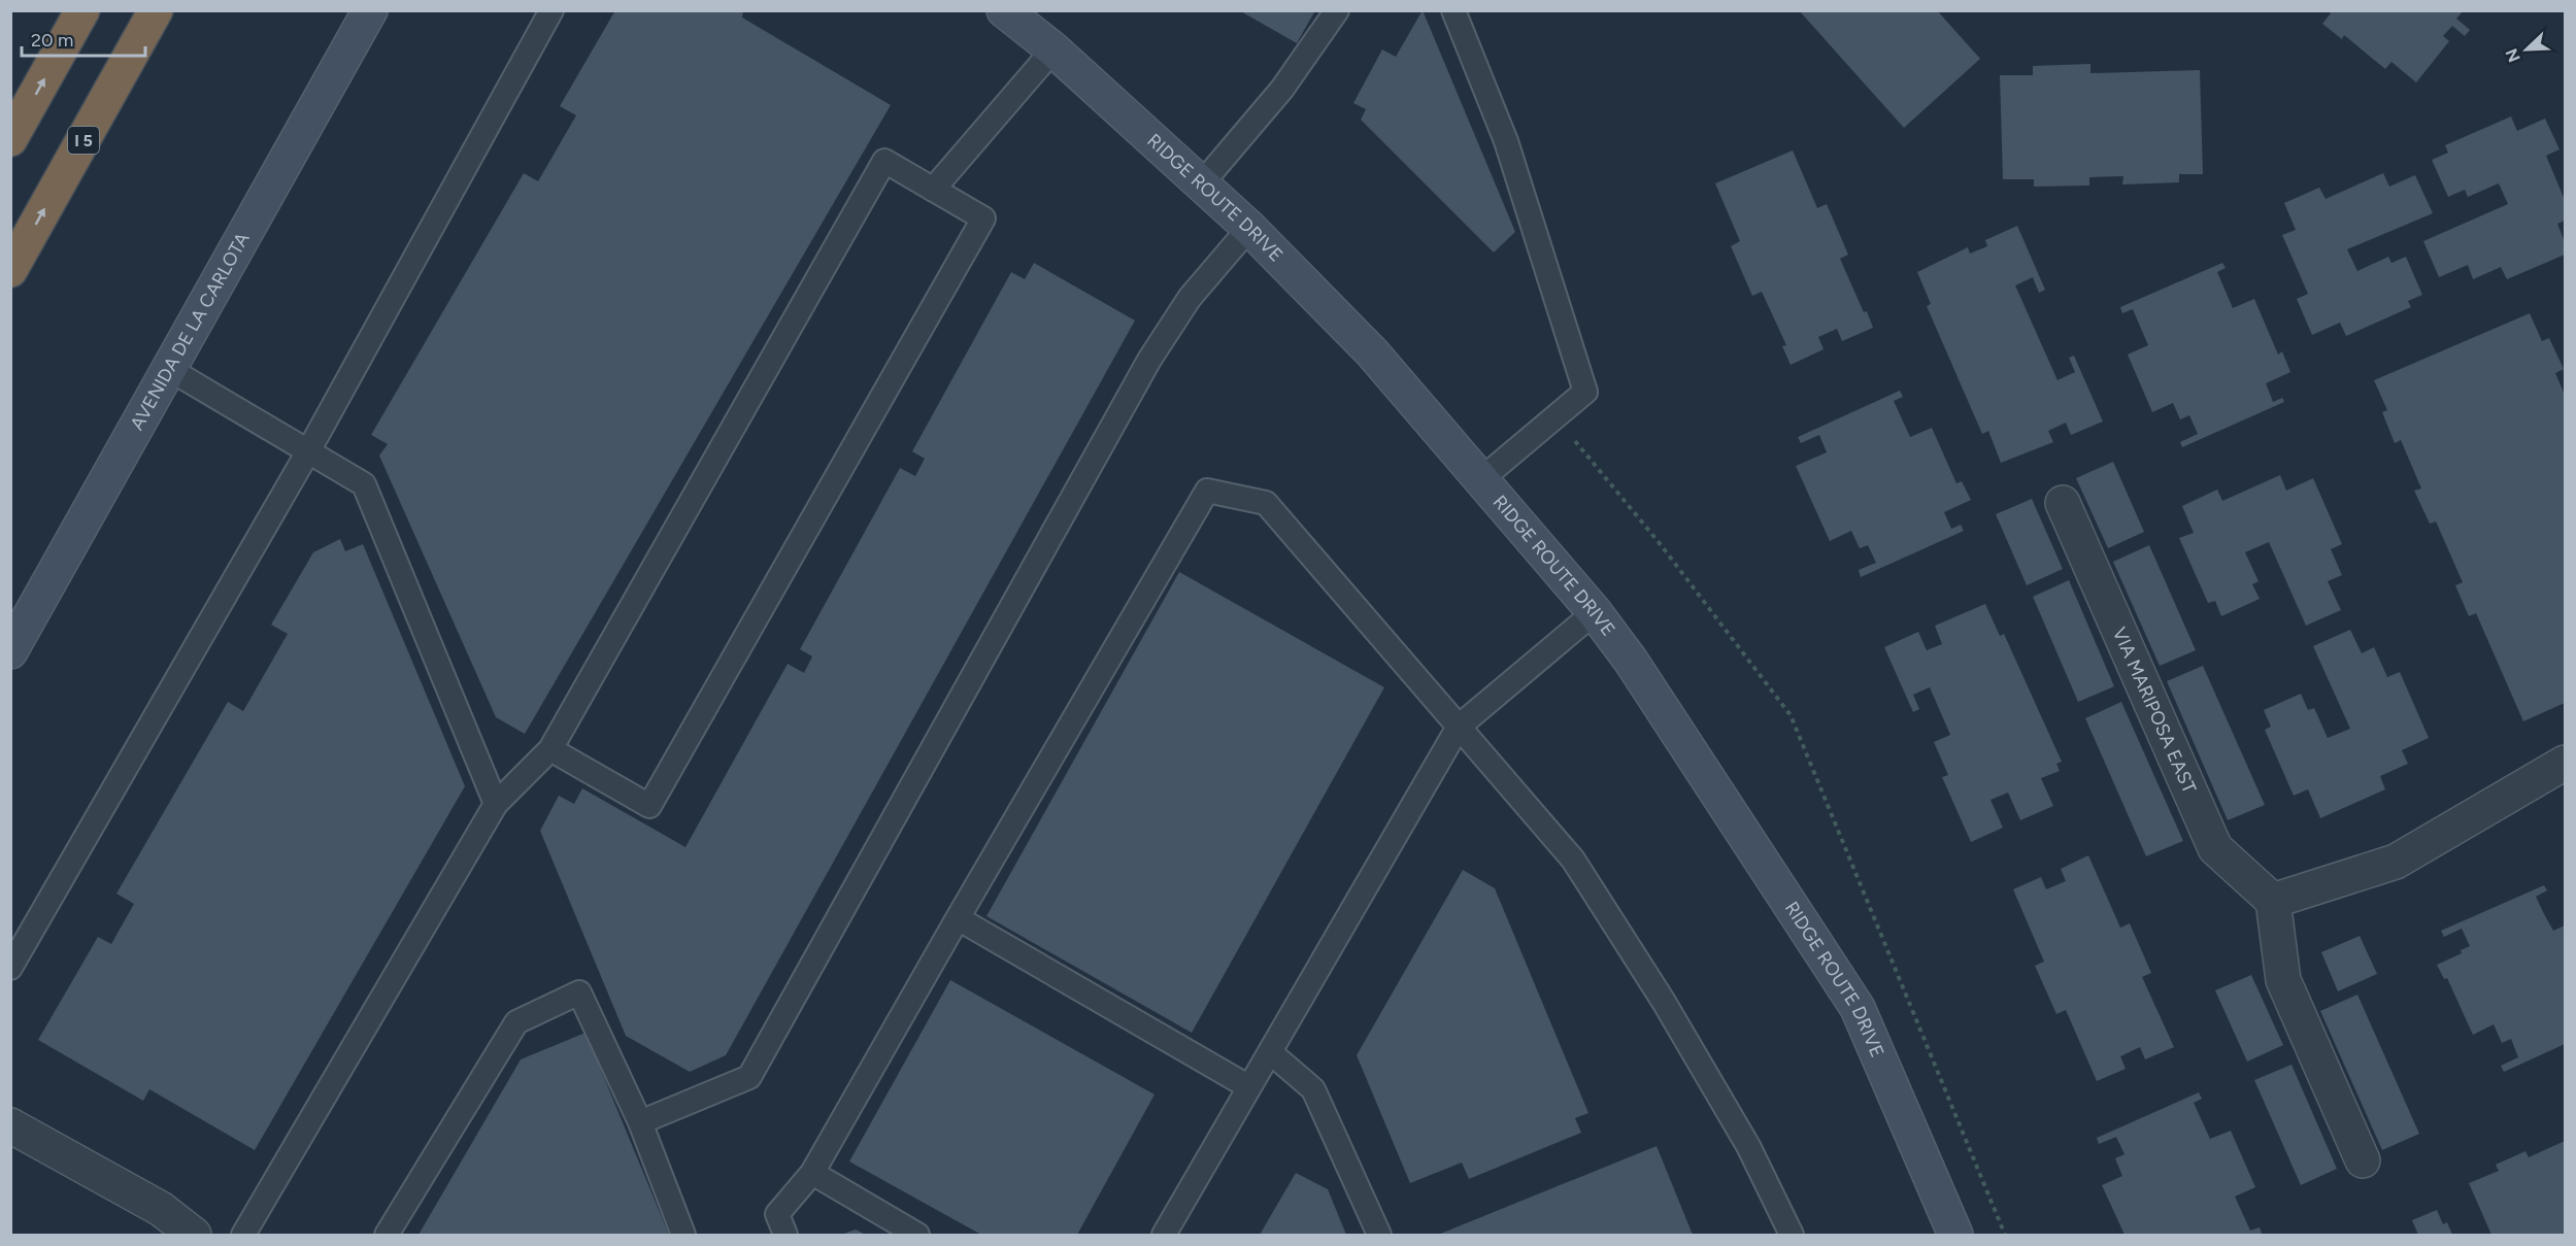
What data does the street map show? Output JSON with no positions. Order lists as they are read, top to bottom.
{
  "streets": {
    "highway": ["I 5"],
    "main road": ["RIDGE ROUTE DRIVE", "AVENIDA DE LA CARLOTA"],
    "street": ["VIA MARIPOSA EAST"]
  },
  "scale_bar": "20 m",
  "north": "bottom left"
}
